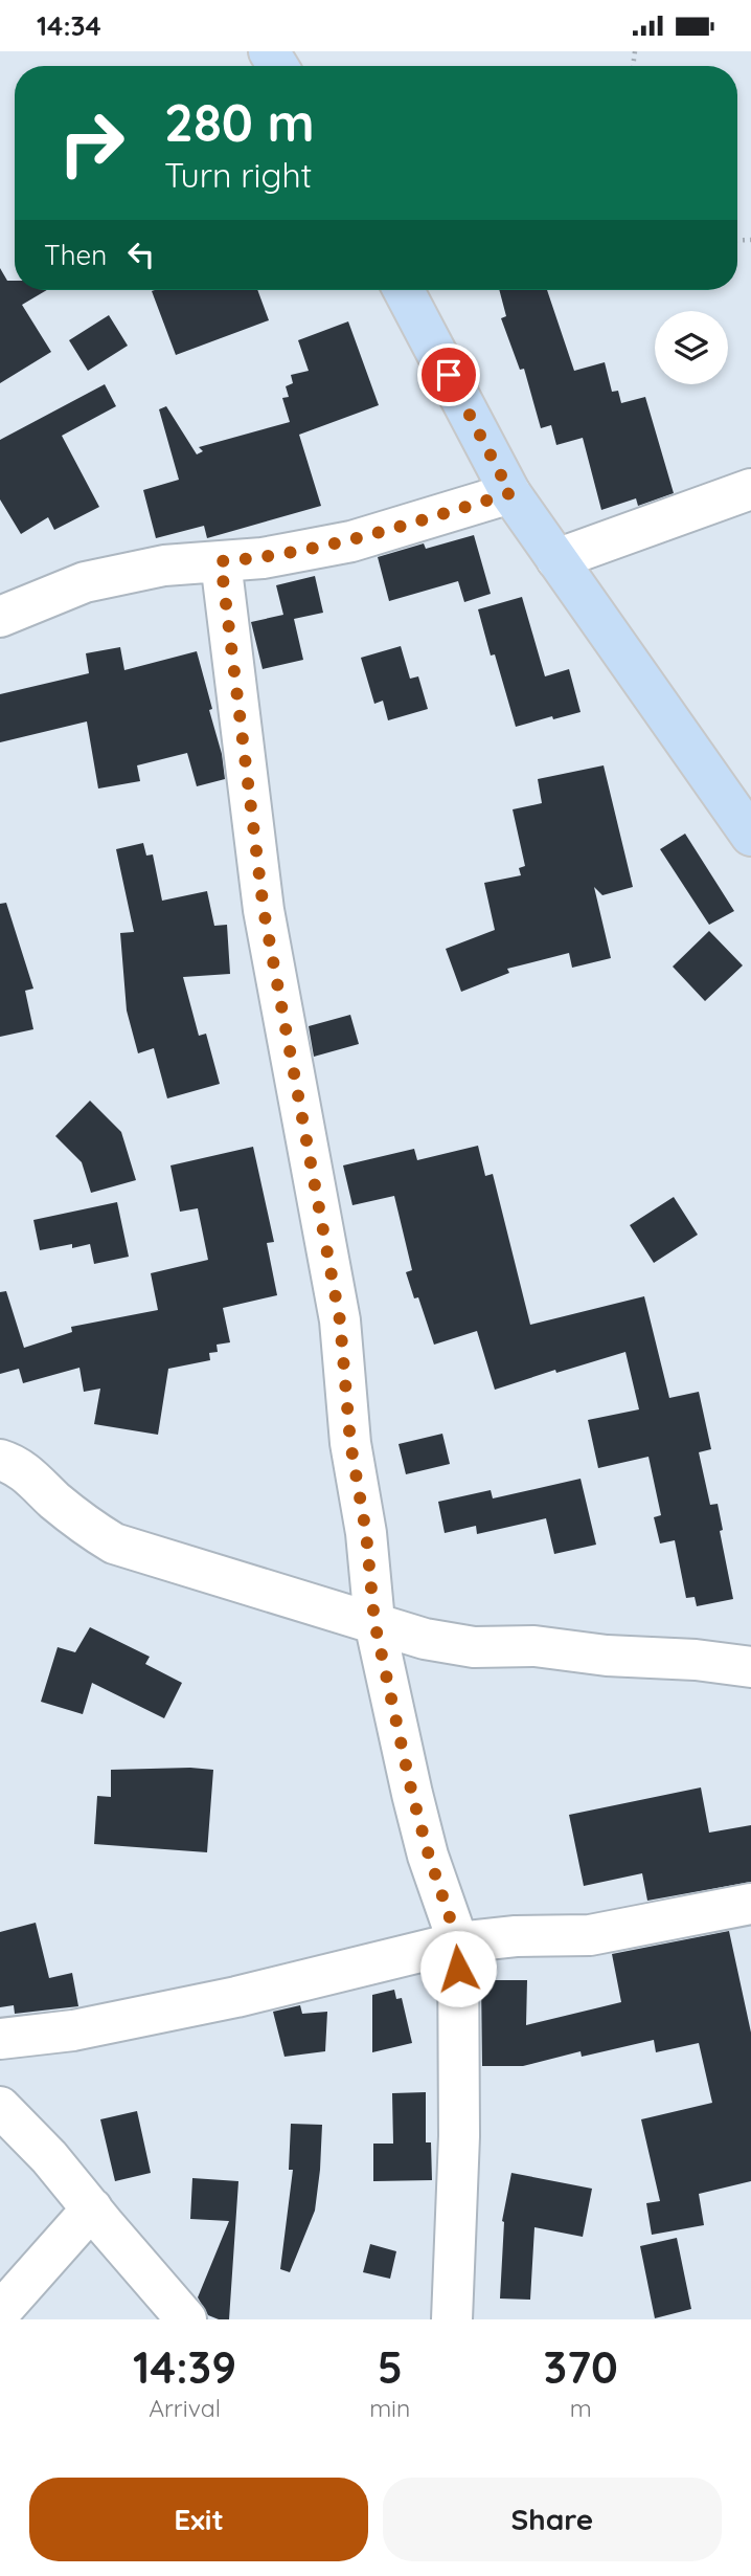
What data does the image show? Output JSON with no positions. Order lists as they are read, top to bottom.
{
  "page": {
    "status": "14:34",
    "turn": ["280 m", "Turn right"],
    "then": "Then",
    "eta": [
      "14:39",
      "Arrival",
      "5",
      "min",
      "370",
      "m"
    ],
    "buttons": ["Exit", "Share"]
  }
}
